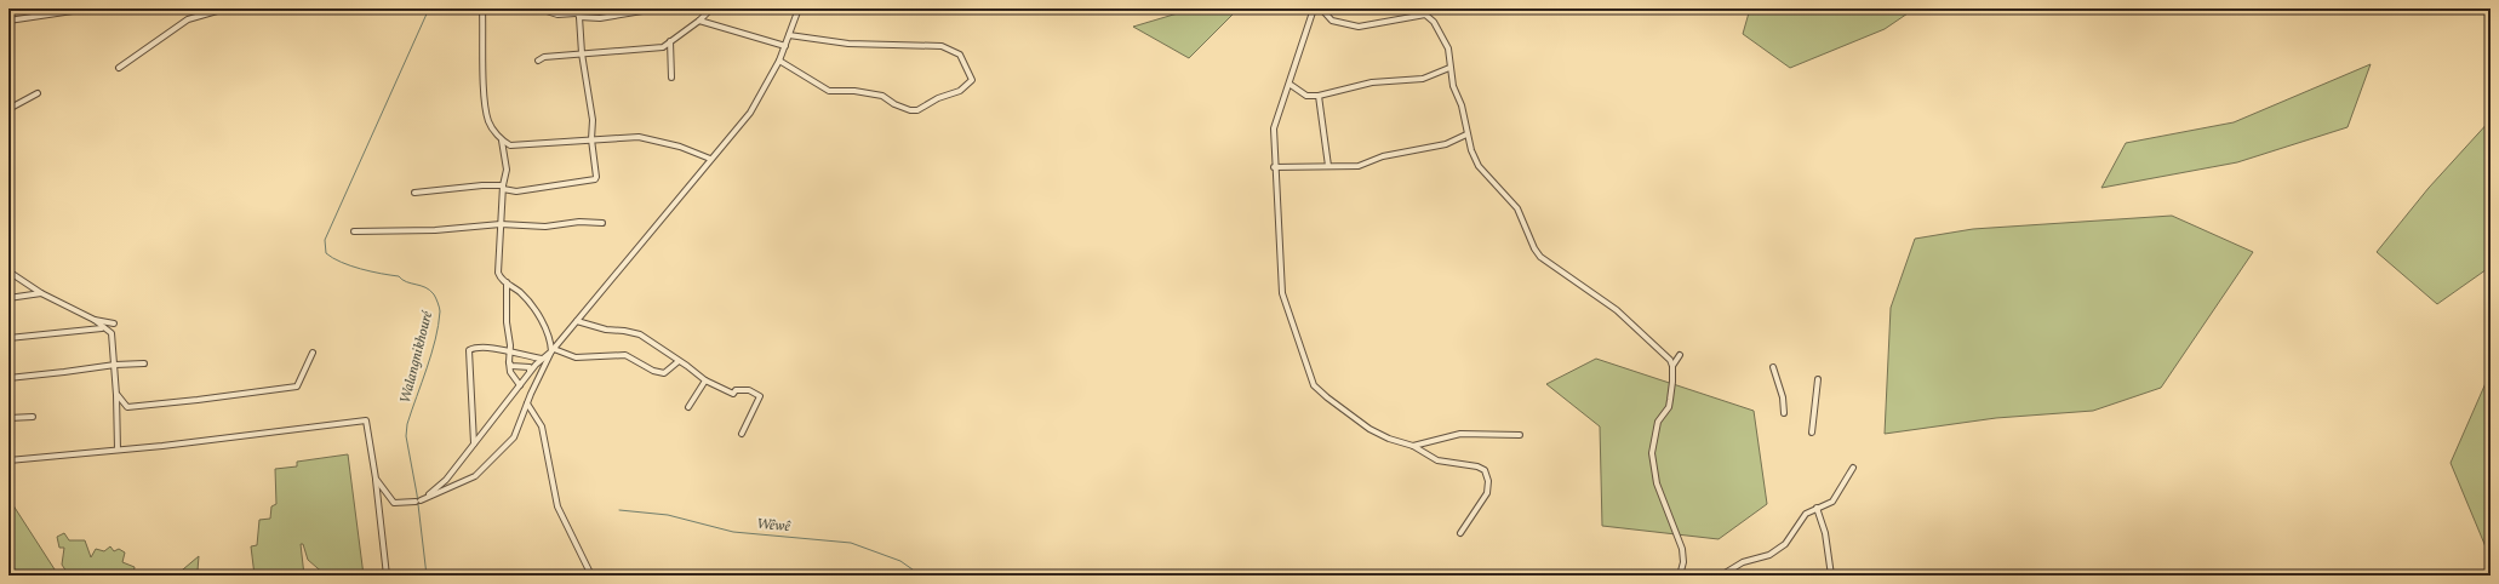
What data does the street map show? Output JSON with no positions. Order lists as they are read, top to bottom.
{
  "water": ["Walangnikhouré", "Wêwê"]
}
